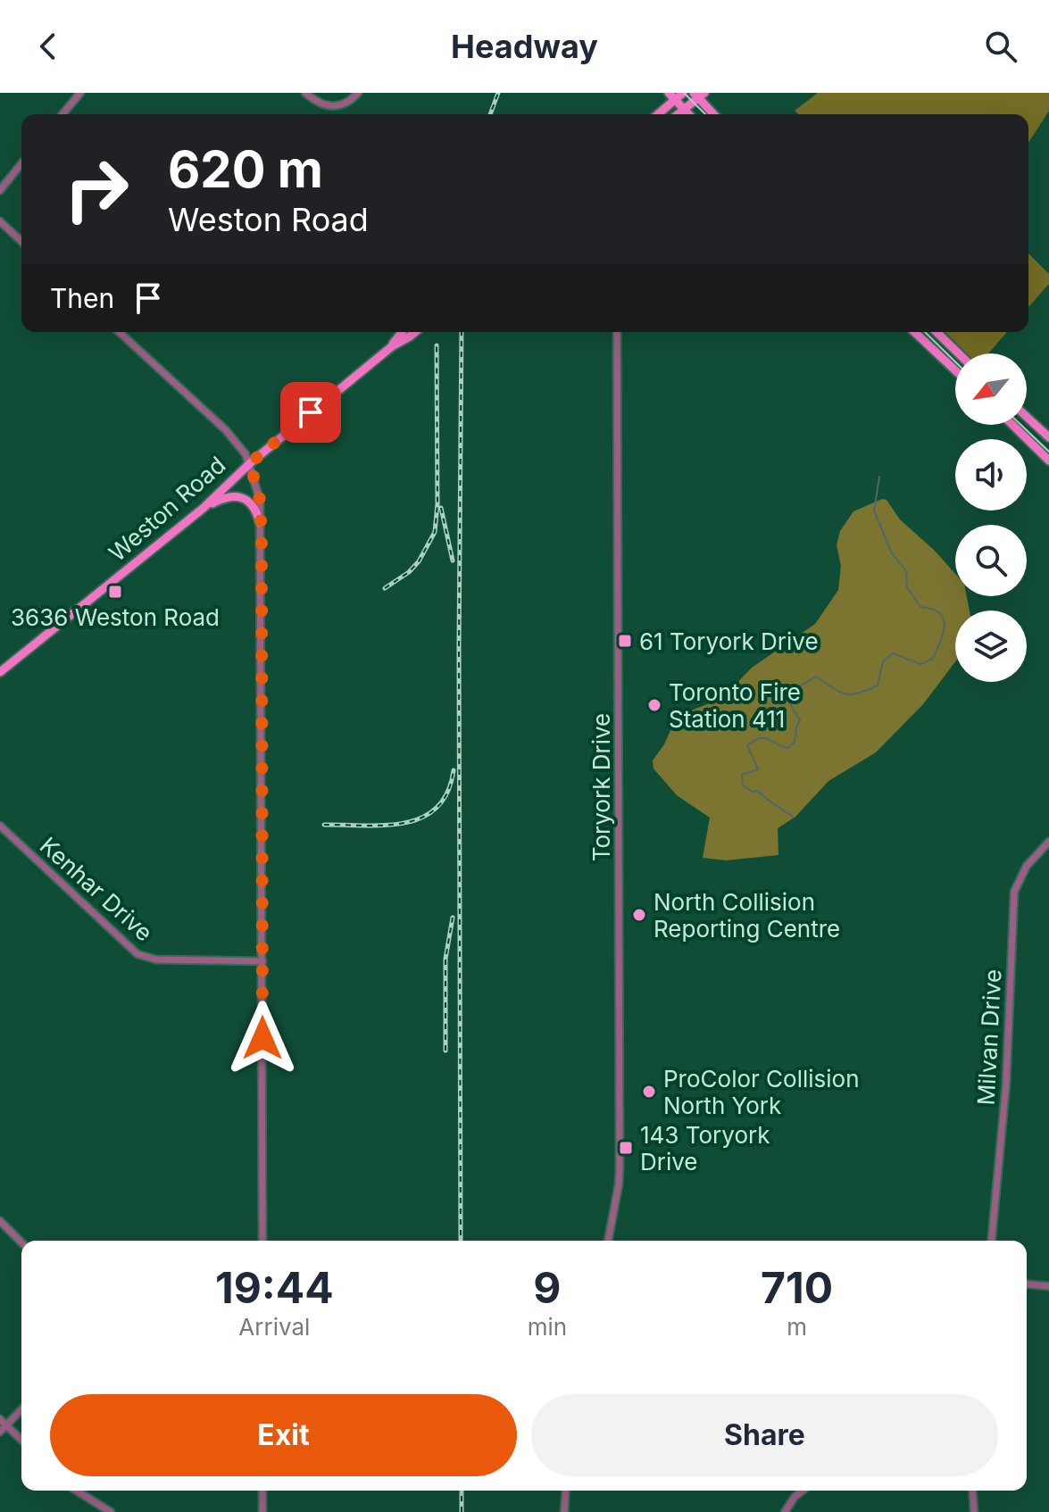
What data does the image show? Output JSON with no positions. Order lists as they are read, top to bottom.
{
  "streets": {
    "main road": ["Weston Road"],
    "street": ["Toryork Drive", "Kenhar Drive", "Milvan Drive"]
  },
  "places": {
    "transit": ["3636 Weston Road", "61 Toryork Drive", "143 Toryork Drive"],
    "other": ["Toronto Fire Station 411", "North Collision Reporting Centre", "ProColor Collision North York"]
  },
  "north": "bottom left",
  "page": {
    "header": "Headway",
    "turn": ["620 m", "Weston Road"],
    "then": "Then",
    "eta": [
      "19:44",
      "Arrival",
      "9",
      "min",
      "710",
      "m"
    ],
    "buttons": ["Exit", "Share"]
  }
}
